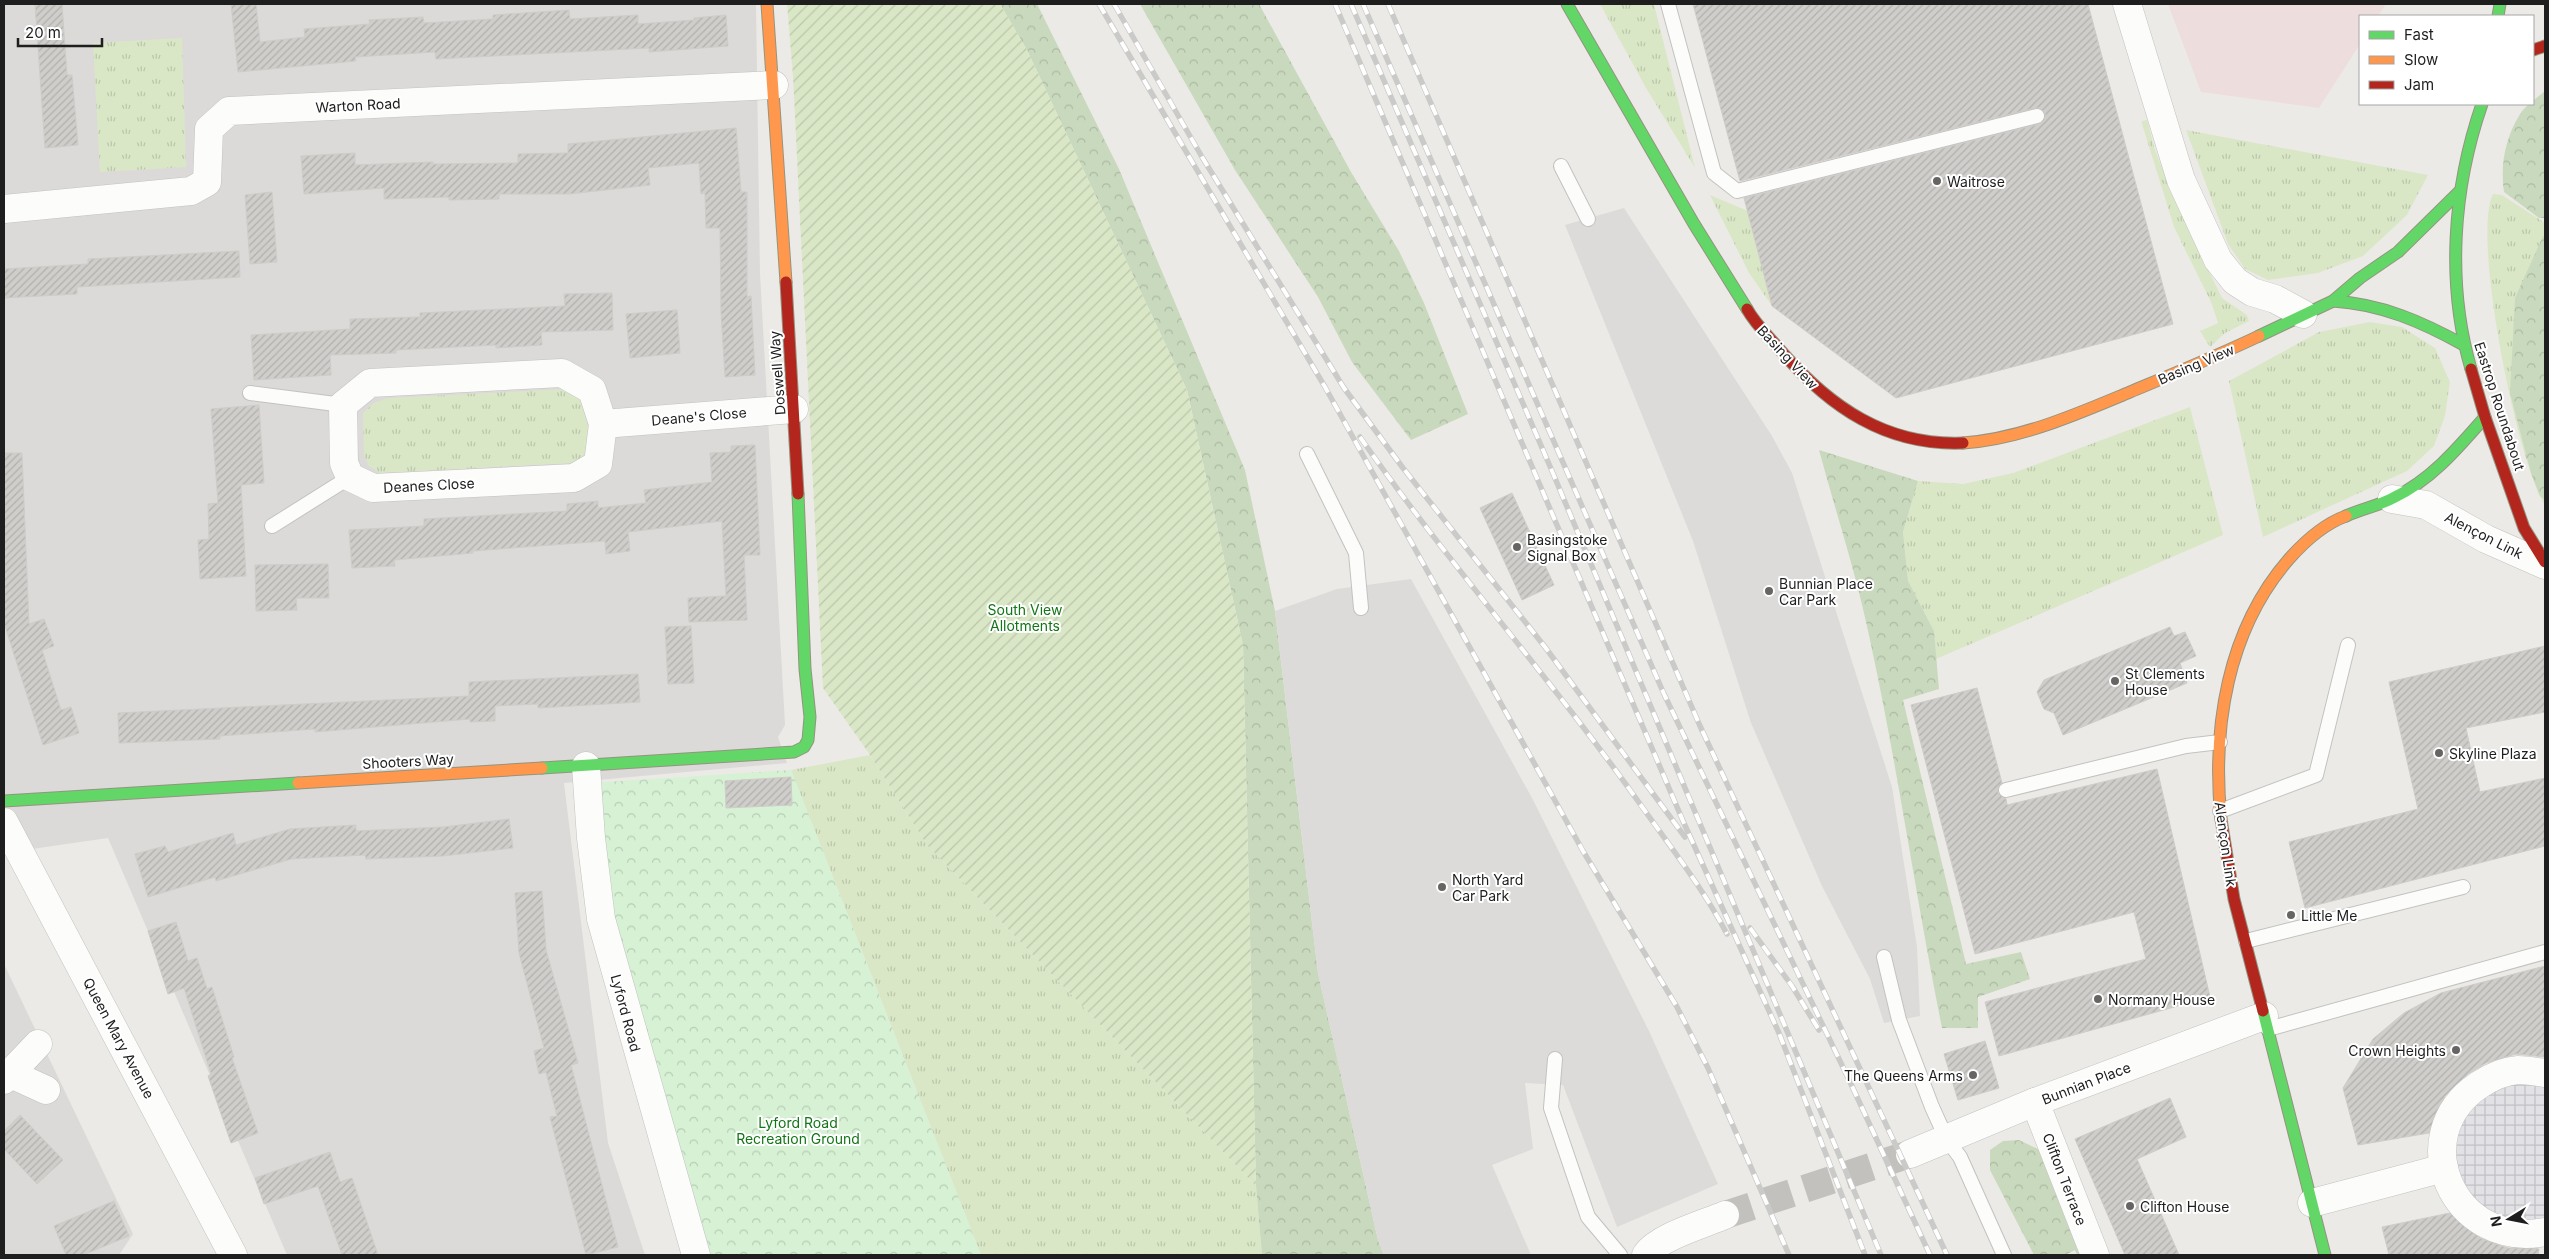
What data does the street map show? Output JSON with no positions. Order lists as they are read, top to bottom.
{
  "streets": {
    "street": [
      "Warton Road",
      "Basing View",
      "Doswell Way",
      "Eastrop Roundabout",
      "Deane's Close",
      "Deanes Close",
      "Alençon Link",
      "Shooters Way",
      "Lyford Road",
      "Queen Mary Avenue",
      "Bunnian Place",
      "Clifton Terrace"
    ]
  },
  "crossings": [
    ["Warton Road", "Doswell Way"],
    ["Basing View", "Eastrop Roundabout"],
    ["Doswell Way", "Deane's Close"],
    ["Doswell Way", "Shooters Way"],
    ["Eastrop Roundabout", "Alençon Link"],
    ["Deane's Close", "Deanes Close"],
    ["Alençon Link", "Bunnian Place"],
    ["Shooters Way", "Lyford Road"],
    ["Bunnian Place", "Clifton Terrace"]
  ],
  "parks": ["South View Allotments", "Lyford Road Recreation Ground"],
  "places": [
    "Waitrose",
    "Basingstoke Signal Box",
    "Bunnian Place Car Park",
    "St Clements House",
    "Skyline Plaza",
    "North Yard Car Park",
    "Little Me",
    "Normany House",
    "Crown Heights",
    "The Queens Arms",
    "Clifton House"
  ],
  "legend": ["Fast", "Slow", "Jam"],
  "scale_bar": "20 m",
  "north": "left"
}
